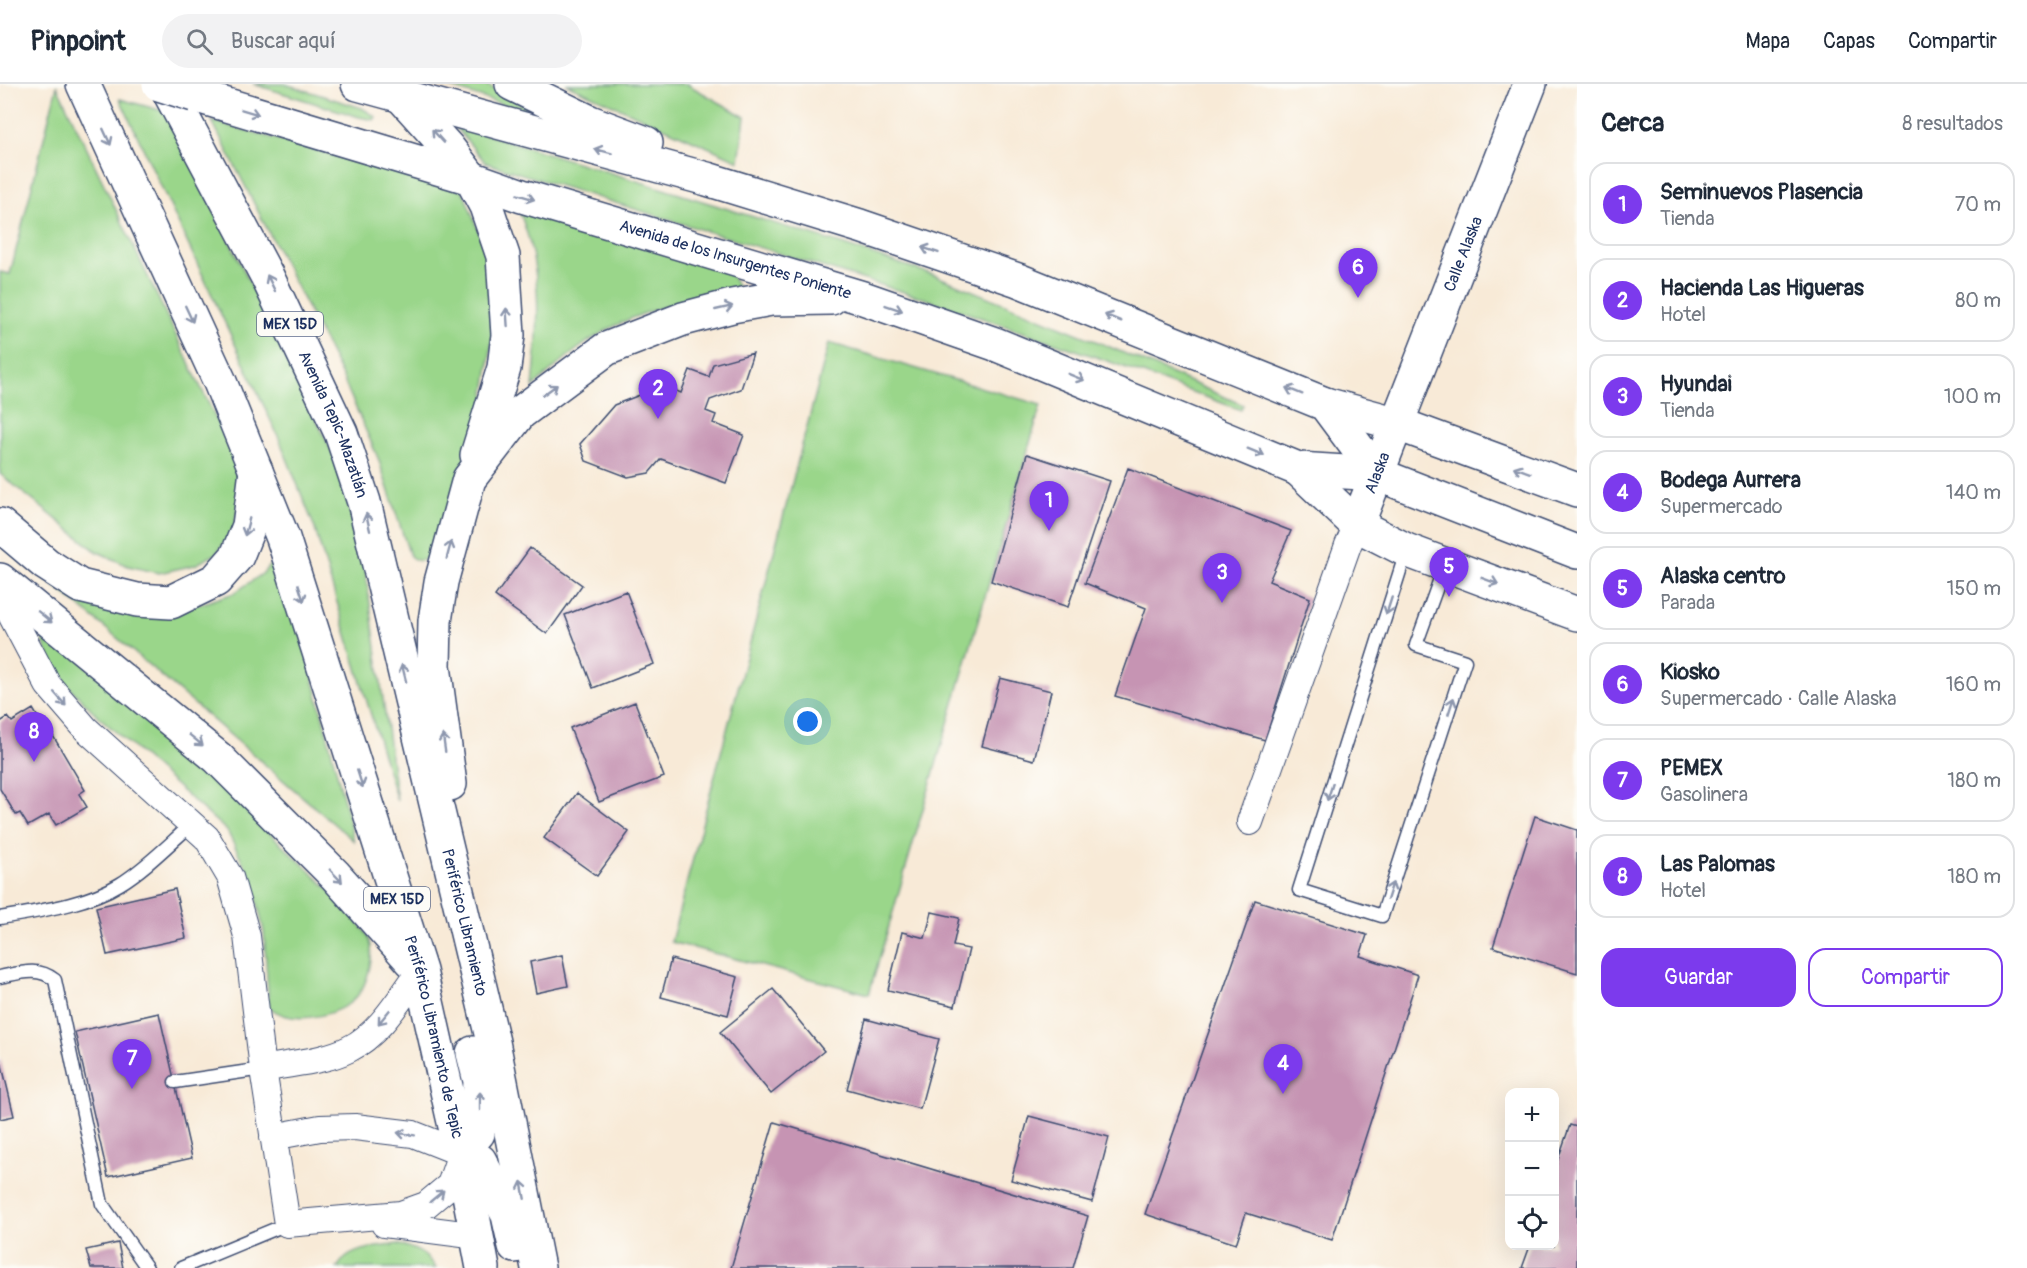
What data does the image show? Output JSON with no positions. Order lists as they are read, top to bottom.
{
  "streets": {
    "main road": [
      "Calle Alaska",
      "Avenida de los Insurgentes Poniente",
      "MEX 15D",
      "Avenida Tepic-Mazatlán",
      "Alaska",
      "Periférico Libramiento",
      "Periférico Libramiento de Tepic"
    ]
  },
  "crossings": [
    ["Calle Alaska", "Alaska"],
    ["Avenida de los Insurgentes Poniente", "Avenida Tepic-Mazatlán"],
    ["Avenida de los Insurgentes Poniente", "Alaska"],
    ["MEX 15D", "Periférico Libramiento de Tepic"],
    ["Avenida Tepic-Mazatlán", "Periférico Libramiento"]
  ],
  "page": {
    "header": "Pinpoint",
    "search": "Buscar aquí",
    "nav": ["Mapa", "Capas", "Compartir"],
    "heading": ["Cerca", "8 resultados"],
    "list": [
      {
        "mark": "1",
        "name": "Seminuevos Plasencia",
        "note": "Tienda",
        "value": "70 m"
      },
      {
        "mark": "2",
        "name": "Hacienda Las Higueras",
        "note": "Hotel",
        "value": "80 m"
      },
      {
        "mark": "3",
        "name": "Hyundai",
        "note": "Tienda",
        "value": "100 m"
      },
      {
        "mark": "4",
        "name": "Bodega Aurrera",
        "note": "Supermercado",
        "value": "140 m"
      },
      {
        "mark": "5",
        "name": "Alaska centro",
        "note": "Parada",
        "value": "150 m"
      },
      {
        "mark": "6",
        "name": "Kiosko",
        "note": "Supermercado · Calle Alaska",
        "value": "160 m"
      },
      {
        "mark": "7",
        "name": "PEMEX",
        "note": "Gasolinera",
        "value": "180 m"
      },
      {
        "mark": "8",
        "name": "Las Palomas",
        "note": "Hotel",
        "value": "180 m"
      }
    ],
    "pins": [
      "6",
      "2",
      "1",
      "5",
      "3",
      "8",
      "7",
      "4"
    ],
    "buttons": ["Guardar", "Compartir"],
    "map_buttons": ["+", "−"]
  }
}
